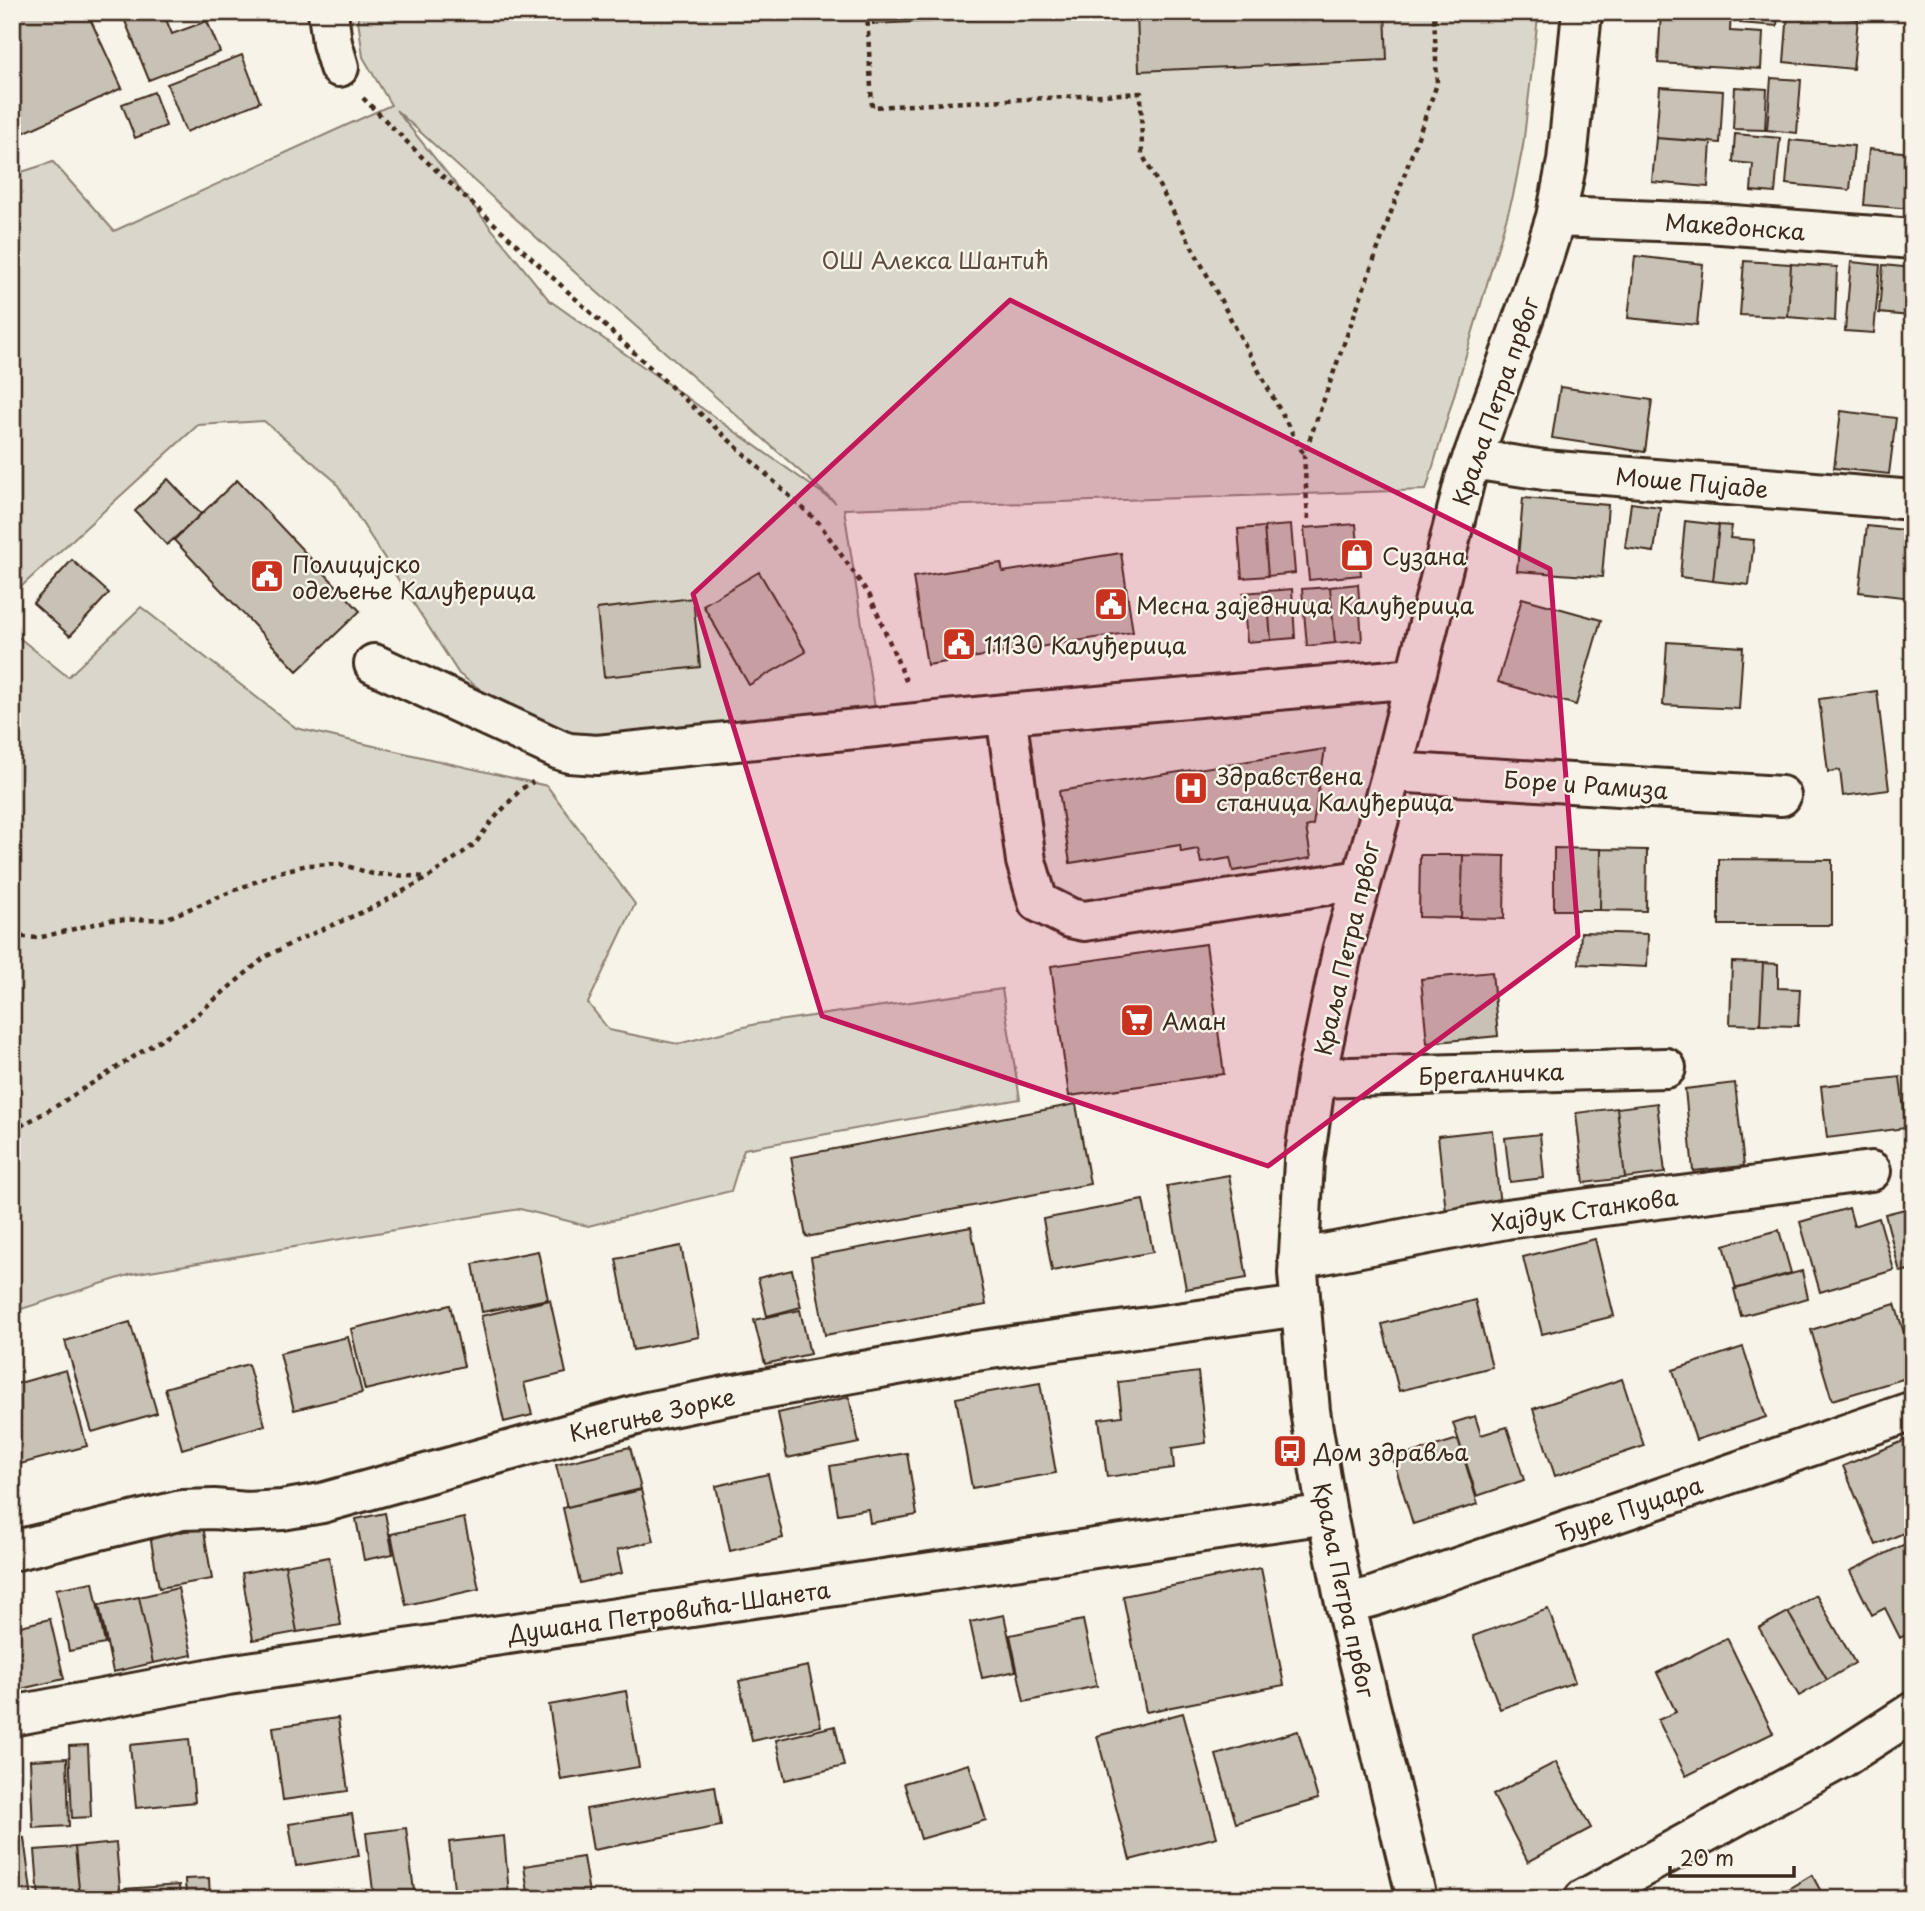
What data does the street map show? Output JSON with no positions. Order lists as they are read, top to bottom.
{
  "streets": {
    "street": [
      "Македонска",
      "Краља Петра првог",
      "Моше Пијаде",
      "Боре и Рамиза",
      "Брегалничка",
      "Хајдук Станкова",
      "Кнегиње Зорке",
      "Ђуре Пуцара",
      "Душана Петровића-Шанета"
    ]
  },
  "crossings": [
    ["Македонска", "Краља Петра првог"],
    ["Краља Петра првог", "Моше Пијаде"],
    ["Краља Петра првог", "Боре и Рамиза"],
    ["Краља Петра првог", "Брегалничка"],
    ["Краља Петра првог", "Хајдук Станкова"],
    ["Краља Петра првог", "Кнегиње Зорке"],
    ["Краља Петра првог", "Ђуре Пуцара"],
    ["Краља Петра првог", "Душана Петровића-Шанета"]
  ],
  "parks": ["ОШ Алекса Шантић"],
  "places": {
    "shop": ["Сузана"],
    "public building": ["Полицијско одељење Калуђерица", "Месна заједница Калуђерица", "11130 Калуђерица"],
    "hospital": ["Здравствена станица Калуђерица"],
    "supermarket": ["Аман"],
    "bus stop": ["Дом здравља"]
  },
  "scale_bar": "20 m"
}
